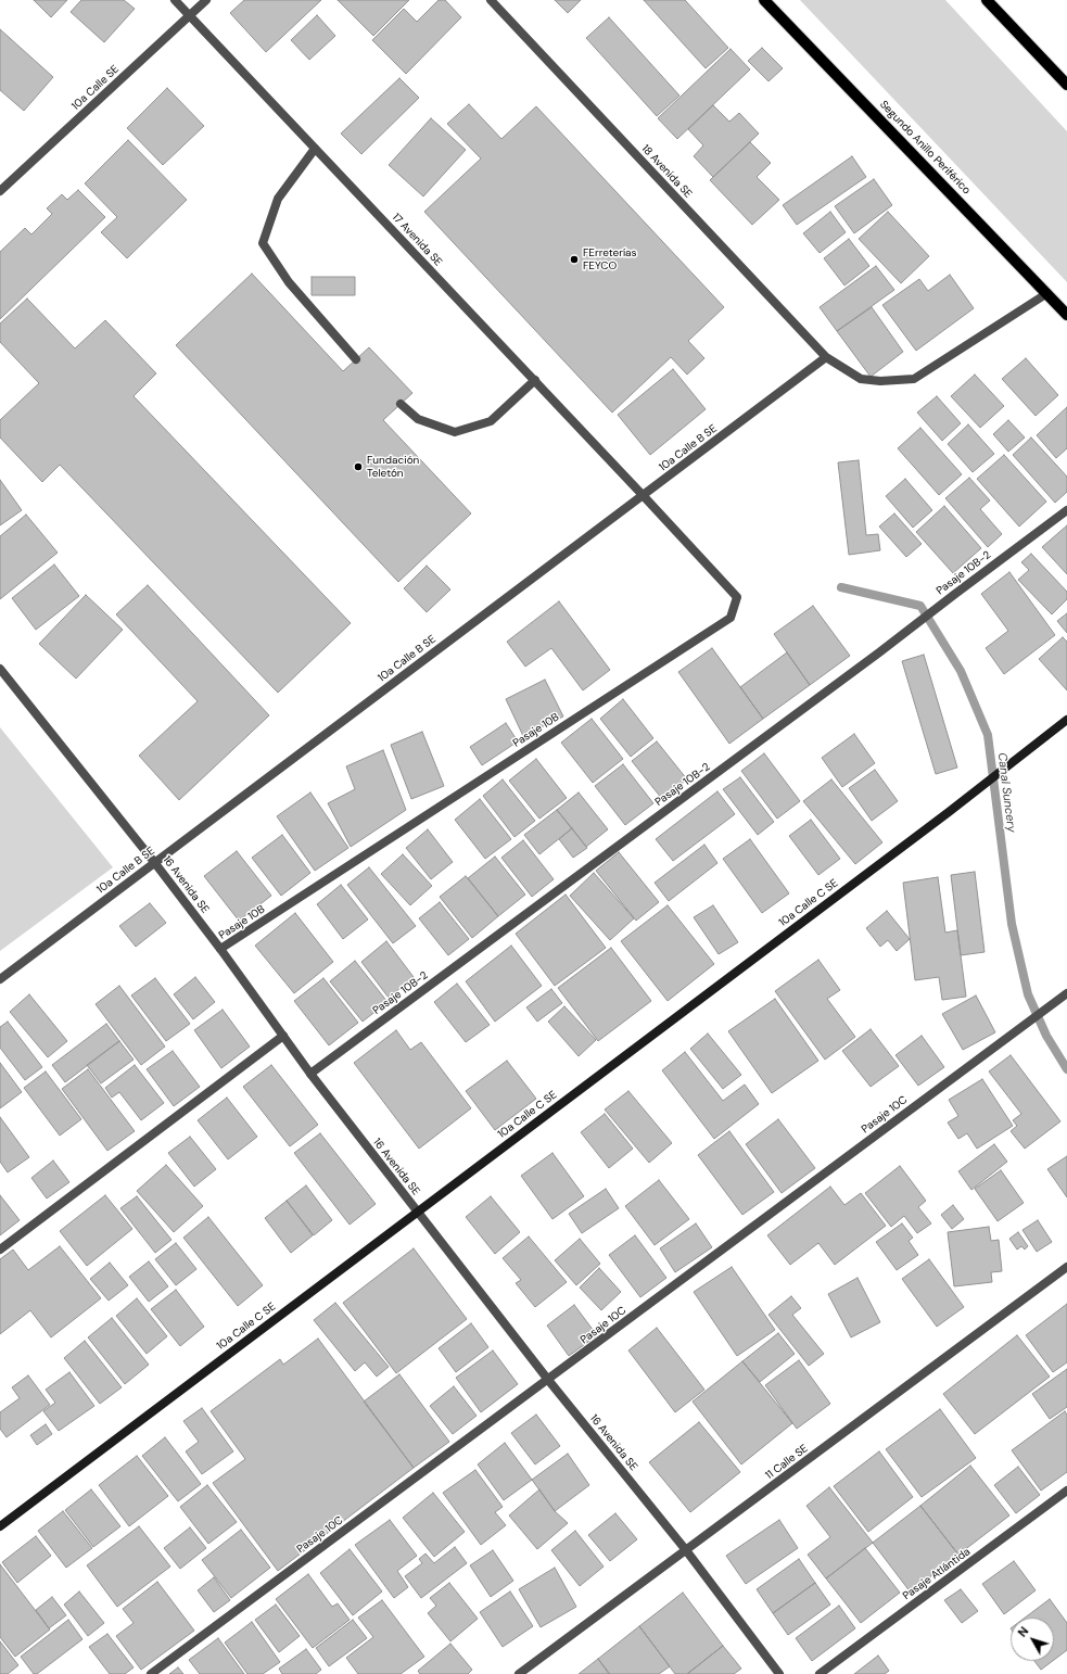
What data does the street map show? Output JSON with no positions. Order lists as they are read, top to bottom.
{
  "streets": {
    "main road": ["Segundo Anillo Periférico"],
    "street": [
      "10a Calle SE",
      "18 Avenida SE",
      "17 Avenida SE",
      "10a Calle B SE",
      "Pasaje 10B-2",
      "Pasaje 10B",
      "16 Avenida SE",
      "10a Calle C SE",
      "Pasaje 10C",
      "11 Calle SE",
      "Pasaje Atlántida"
    ]
  },
  "crossings": [
    ["10a Calle SE", "17 Avenida SE"],
    ["Segundo Anillo Periférico", "18 Avenida SE"],
    ["18 Avenida SE", "10a Calle B SE"],
    ["17 Avenida SE", "10a Calle B SE"],
    ["17 Avenida SE", "Pasaje 10B"],
    ["10a Calle B SE", "Pasaje 10B"],
    ["10a Calle B SE", "16 Avenida SE"],
    ["Pasaje 10B-2", "16 Avenida SE"],
    ["Pasaje 10B", "16 Avenida SE"],
    ["16 Avenida SE", "10a Calle C SE"],
    ["16 Avenida SE", "Pasaje 10C"],
    ["16 Avenida SE", "11 Calle SE"]
  ],
  "water": ["Canal Suncery"],
  "places": ["FErreterías FEYCO", "Fundación Teletón"],
  "north": "top left"
}
